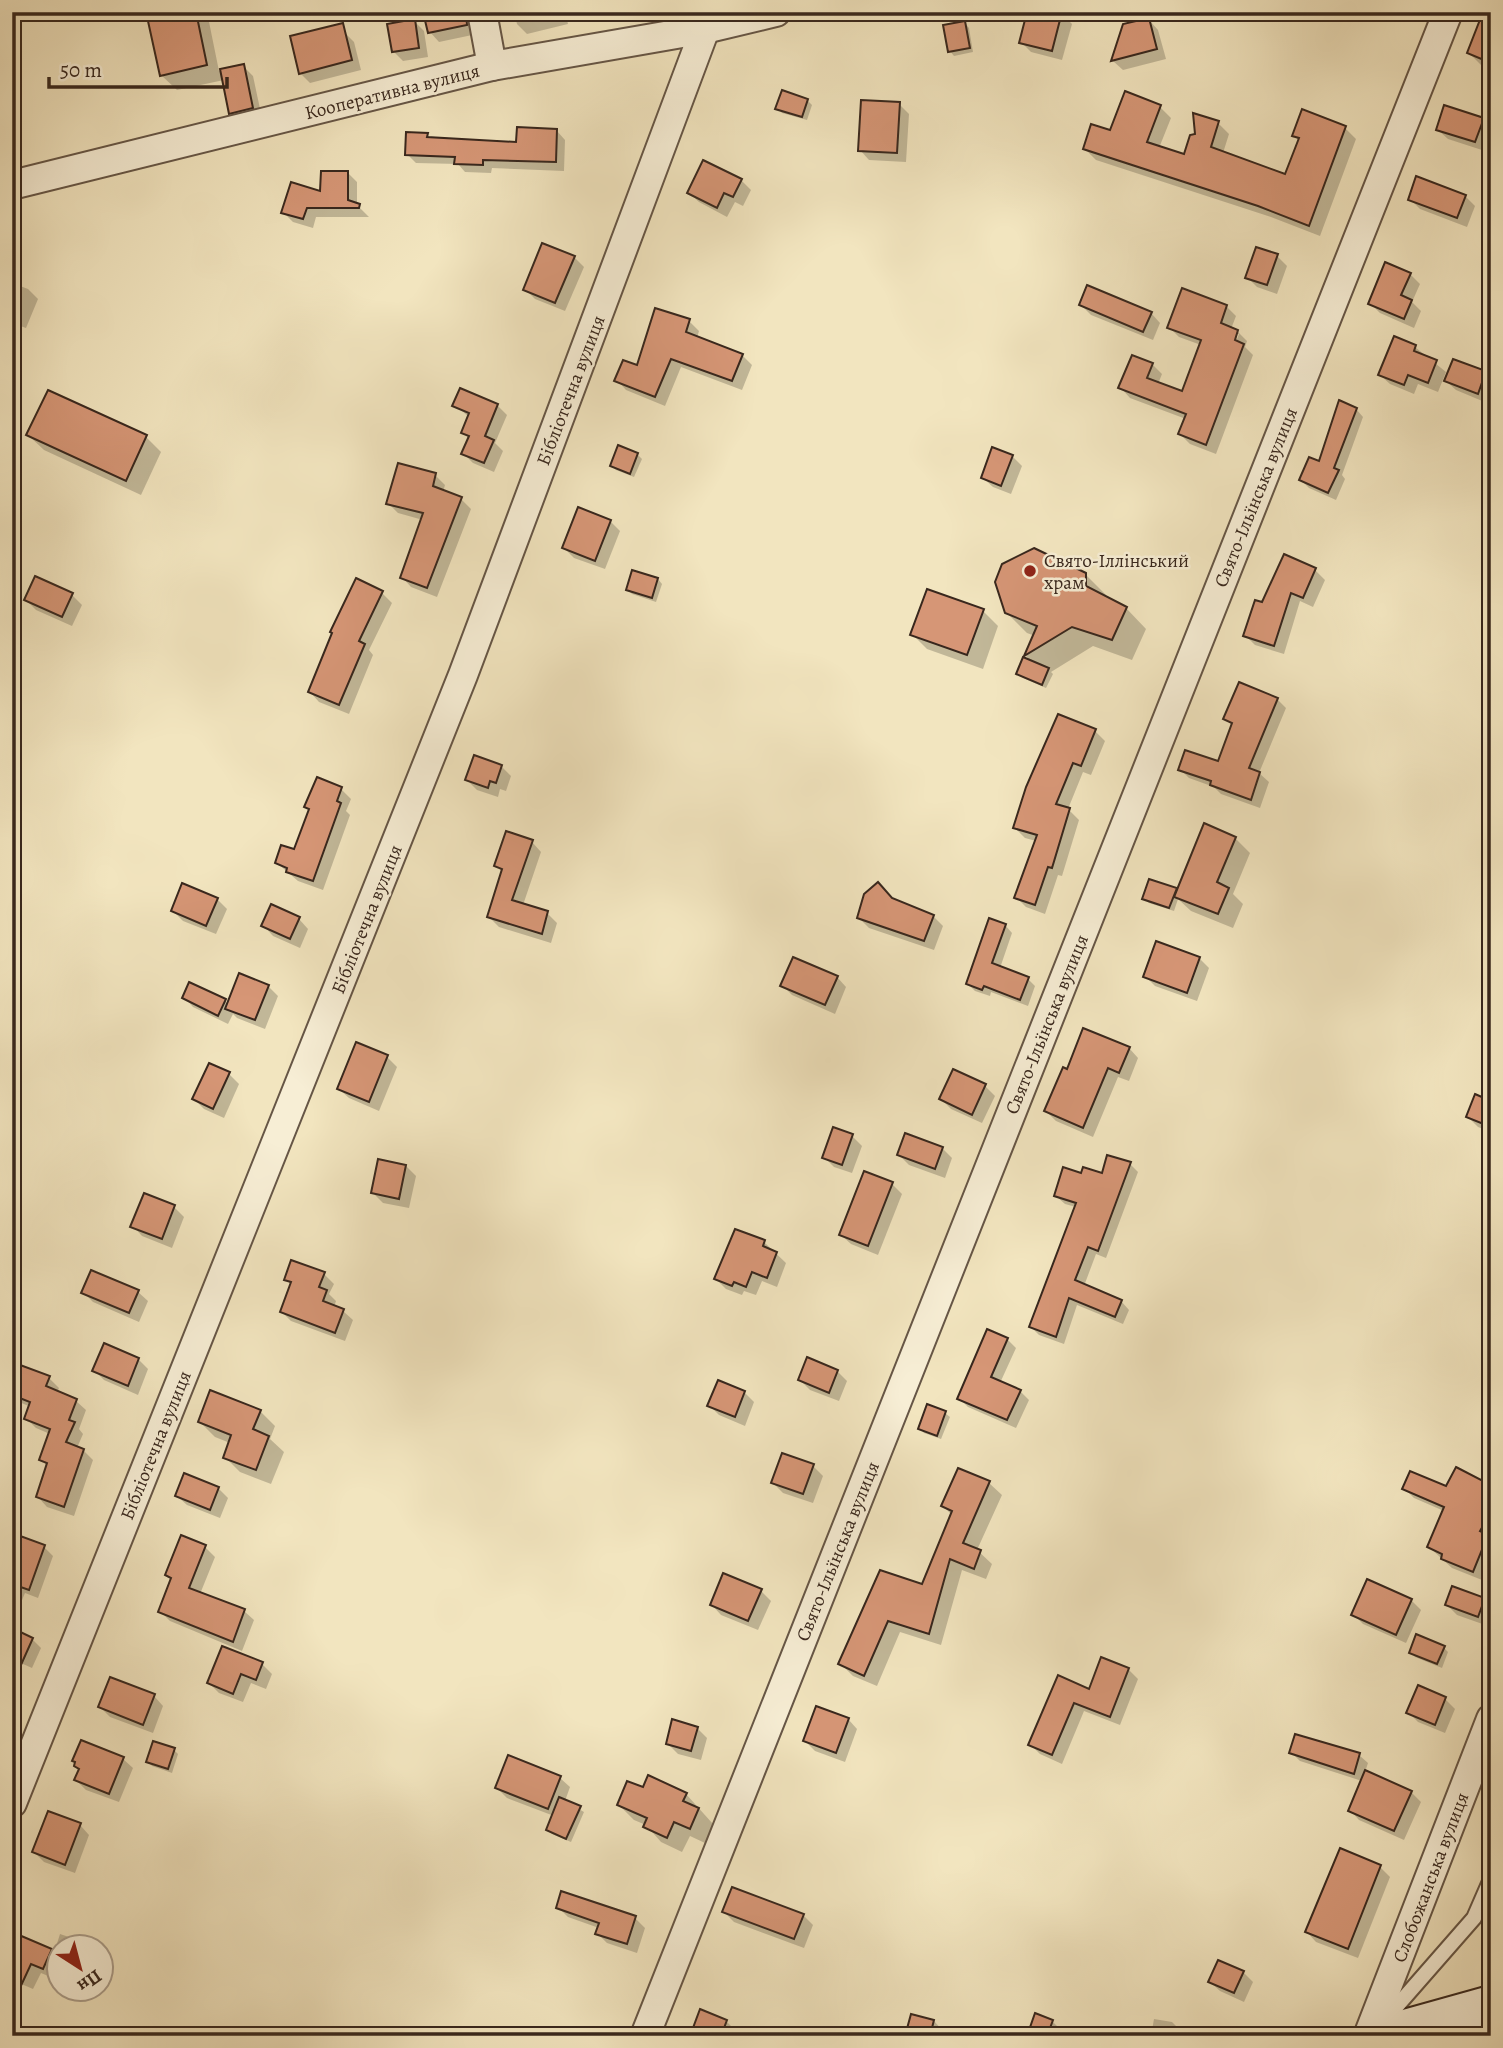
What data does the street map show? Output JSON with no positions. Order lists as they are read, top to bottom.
{
  "streets": {
    "street": [
      "Кооперативна вулиця",
      "Бібліотечна вулиця",
      "Свято-Ільїнська вулиця",
      "Слобожанська вулиця"
    ]
  },
  "crossings": [
    ["Кооперативна вулиця", "Бібліотечна вулиця"]
  ],
  "places": ["Свято-Іллінський храм"],
  "scale_bar": "50 m",
  "north": "bottom right"
}
